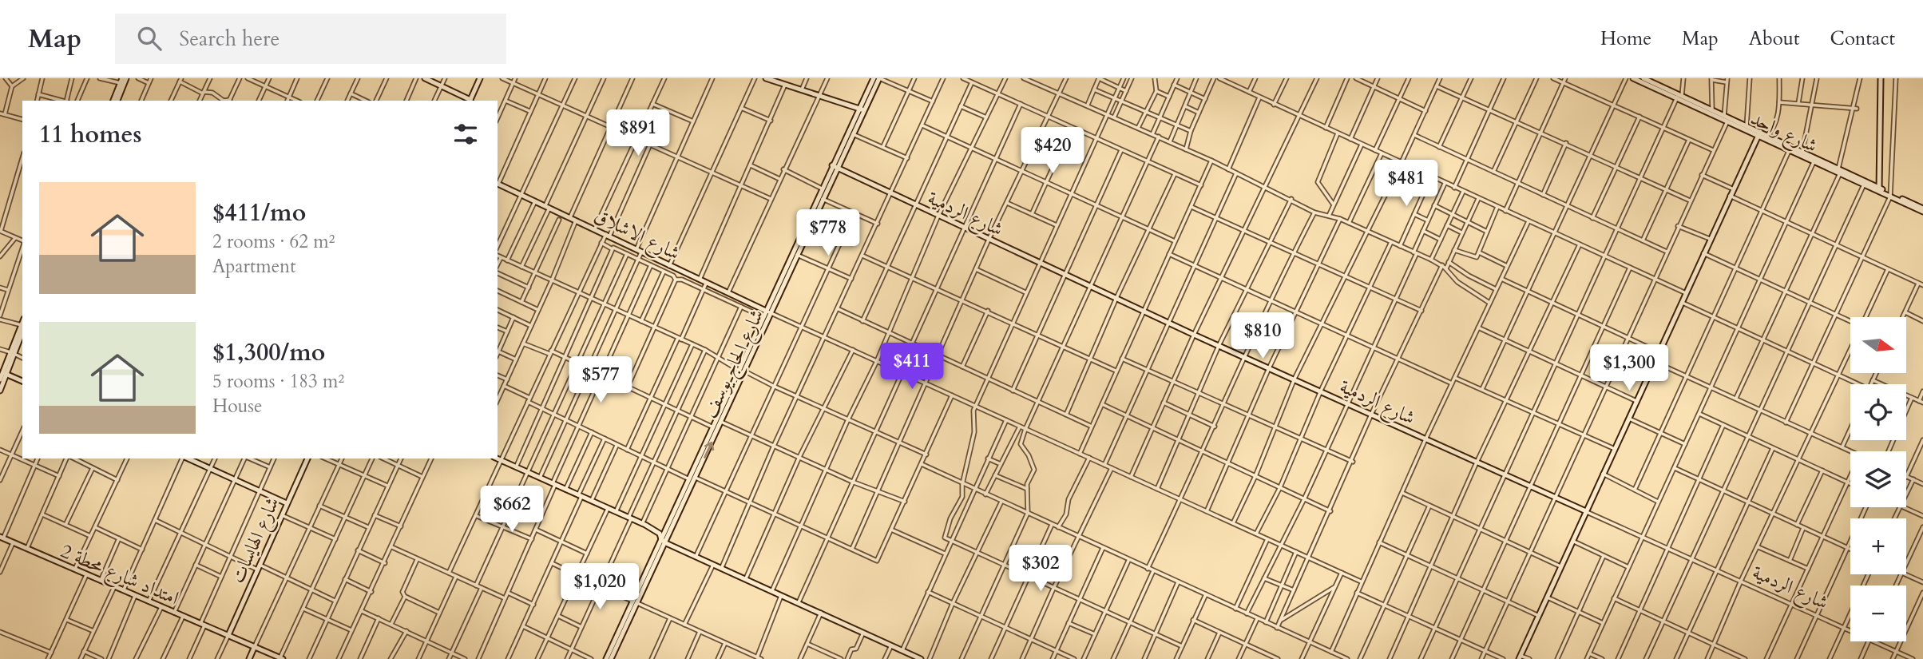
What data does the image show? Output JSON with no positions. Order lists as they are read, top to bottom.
{
  "streets": {
    "street": [
      "شارع واحد",
      "شارع الردمية",
      "شارع الاشلاق",
      "شارع الحاج يوسف",
      "شارع الهايسات",
      "امتداد شارع محطة 2"
    ]
  },
  "crossings": [
    ["شارع الردمية", "شارع الحاج يوسف"],
    ["شارع الاشلاق", "شارع الحاج يوسف"],
    ["شارع الهايسات", "امتداد شارع محطة 2"]
  ],
  "north": "right",
  "page": {
    "header": "Map",
    "search": "Search here",
    "nav": [
      "Home",
      "Map",
      "About",
      "Contact"
    ],
    "heading": "11 homes",
    "price": [
      "$891",
      "$420",
      "$481",
      "$778",
      "$810",
      "$411",
      "$1,300",
      "$577",
      "$662",
      "$302",
      "$1,020"
    ],
    "list": [
      {
        "name": "$411/mo",
        "note": "2 rooms · 62 m² · Apartment"
      },
      {
        "name": "$1,300/mo",
        "note": "5 rooms · 183 m² · House"
      }
    ],
    "map_buttons": ["+", "−"]
  }
}
